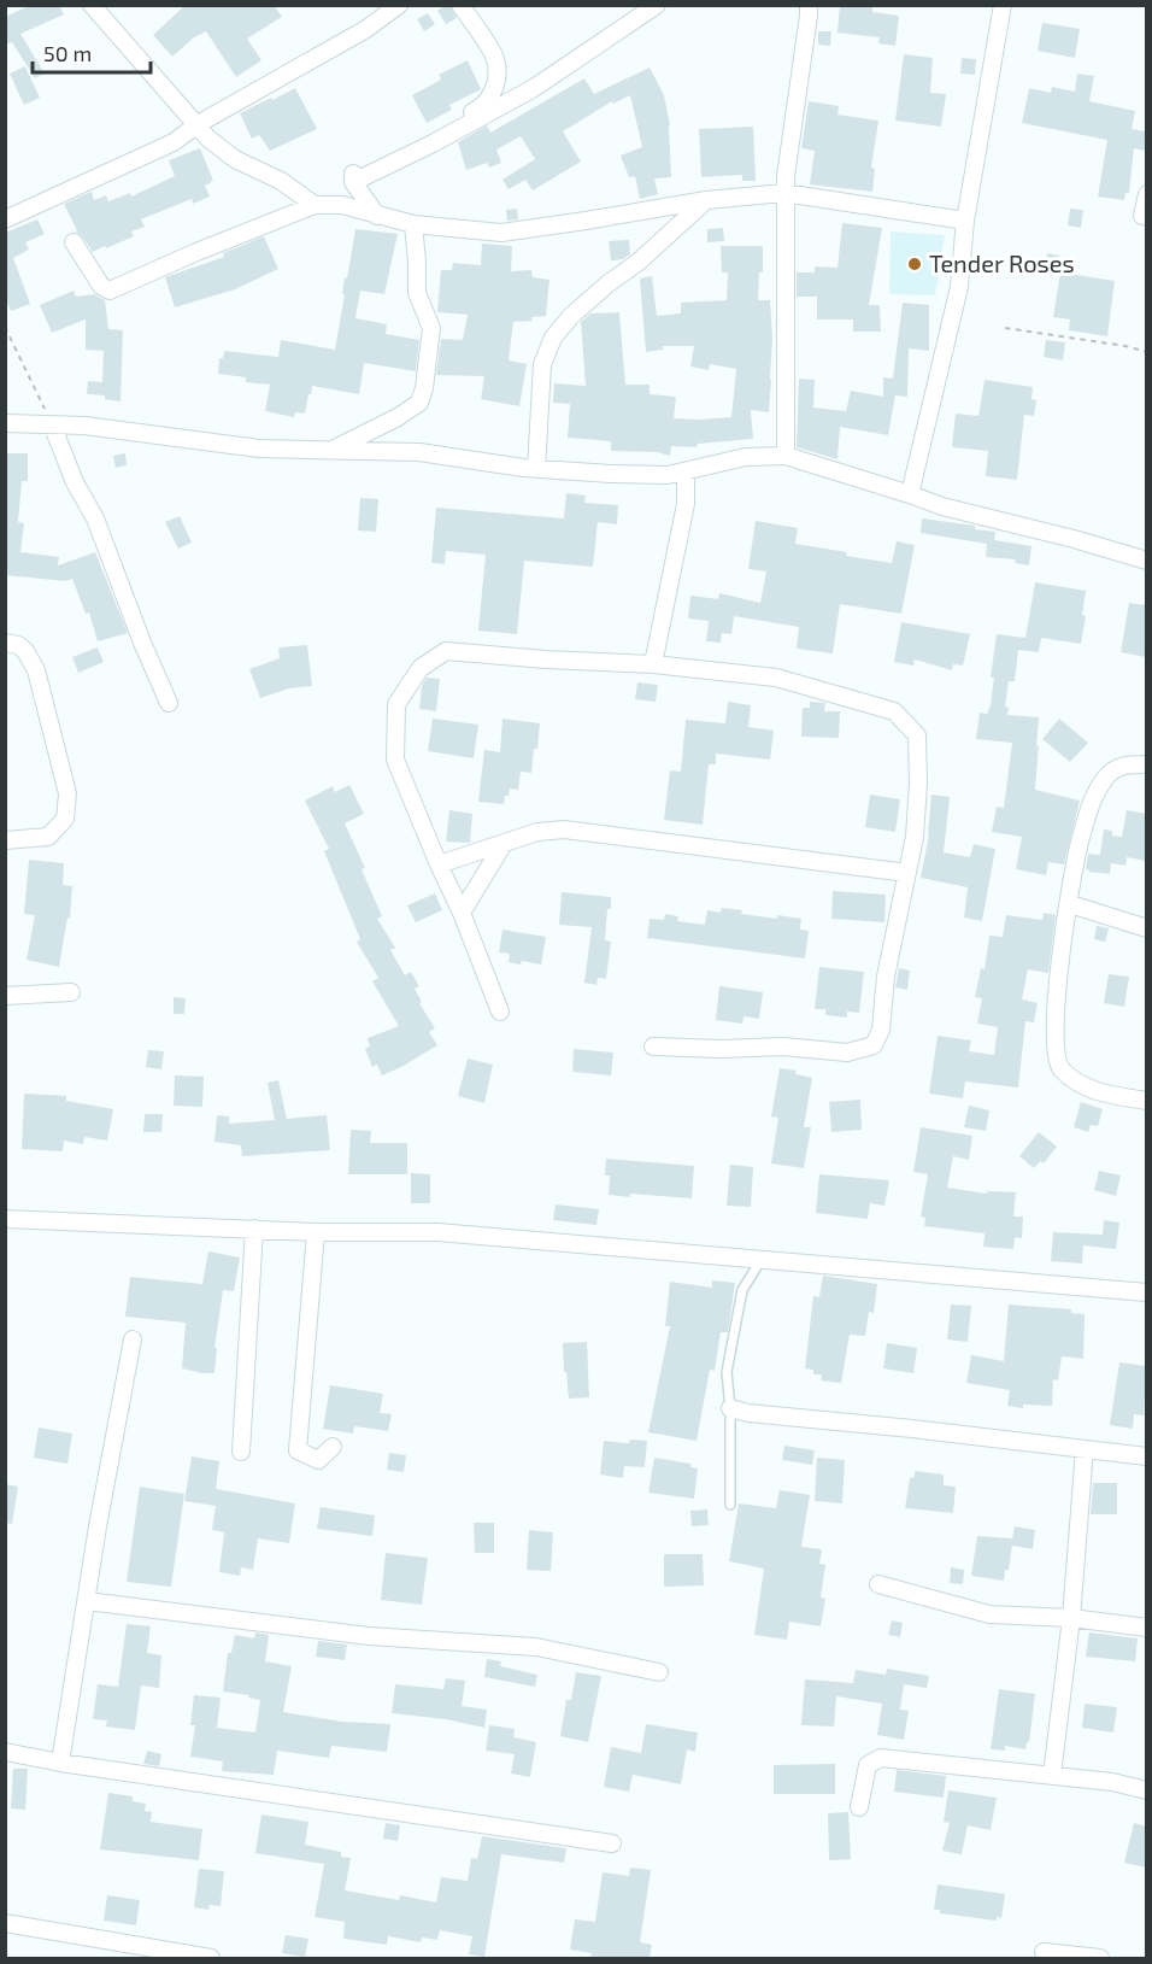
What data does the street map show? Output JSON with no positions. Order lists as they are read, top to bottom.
{
  "places": ["Tender Roses"],
  "scale_bar": "50 m"
}
